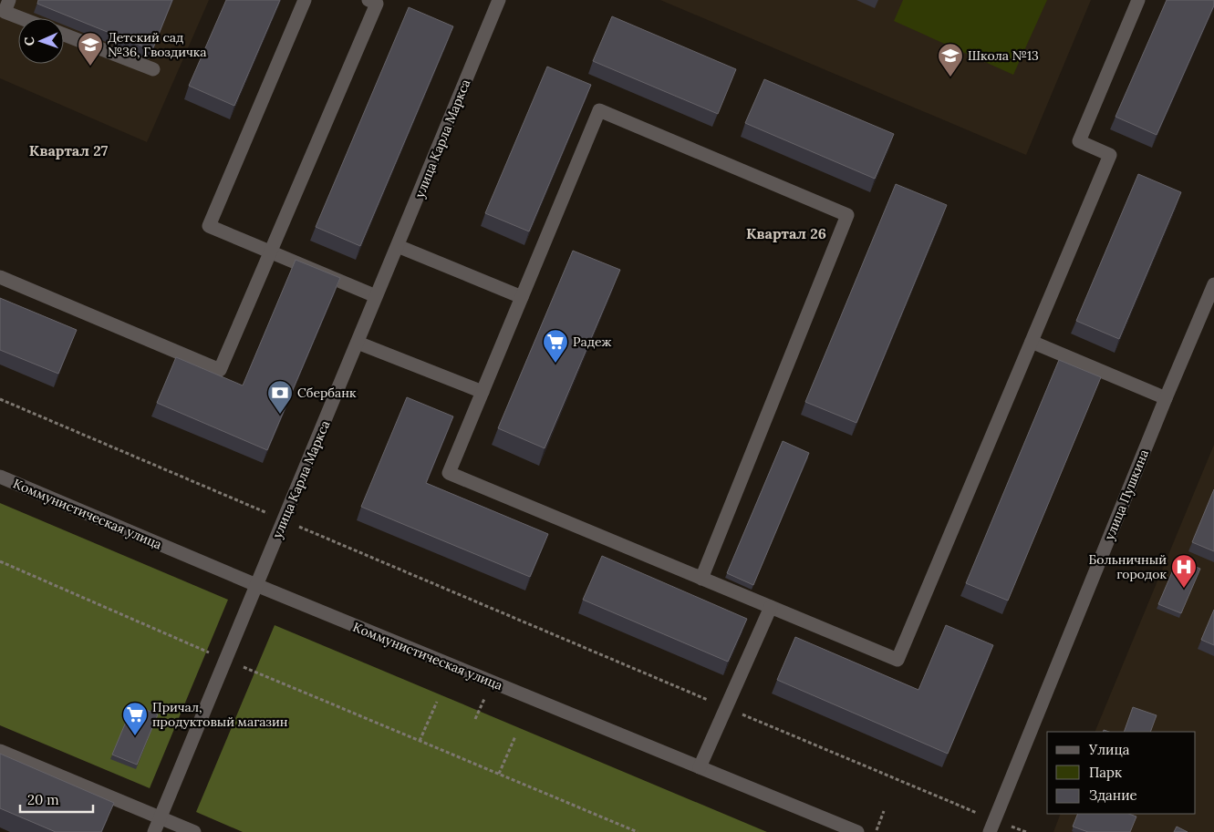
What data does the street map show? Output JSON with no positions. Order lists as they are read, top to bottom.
{
  "streets": {
    "street": ["улица Карла Маркса", "улица Пушкина", "Коммунистическая улица"]
  },
  "crossings": [
    ["улица Карла Маркса", "Коммунистическая улица"]
  ],
  "districts": ["Квартал 27", "Квартал 26"],
  "places": {
    "school or university": ["Детский сад №36, Гвоздичка", "Школа №13"],
    "supermarket": ["Радеж", "Причал, продуктовый магазин"],
    "bank": ["Сбербанк"],
    "hospital": ["Больничный городок"]
  },
  "legend": ["Улица", "Парк", "Здание"],
  "scale_bar": "20 m",
  "north": "left"
}
